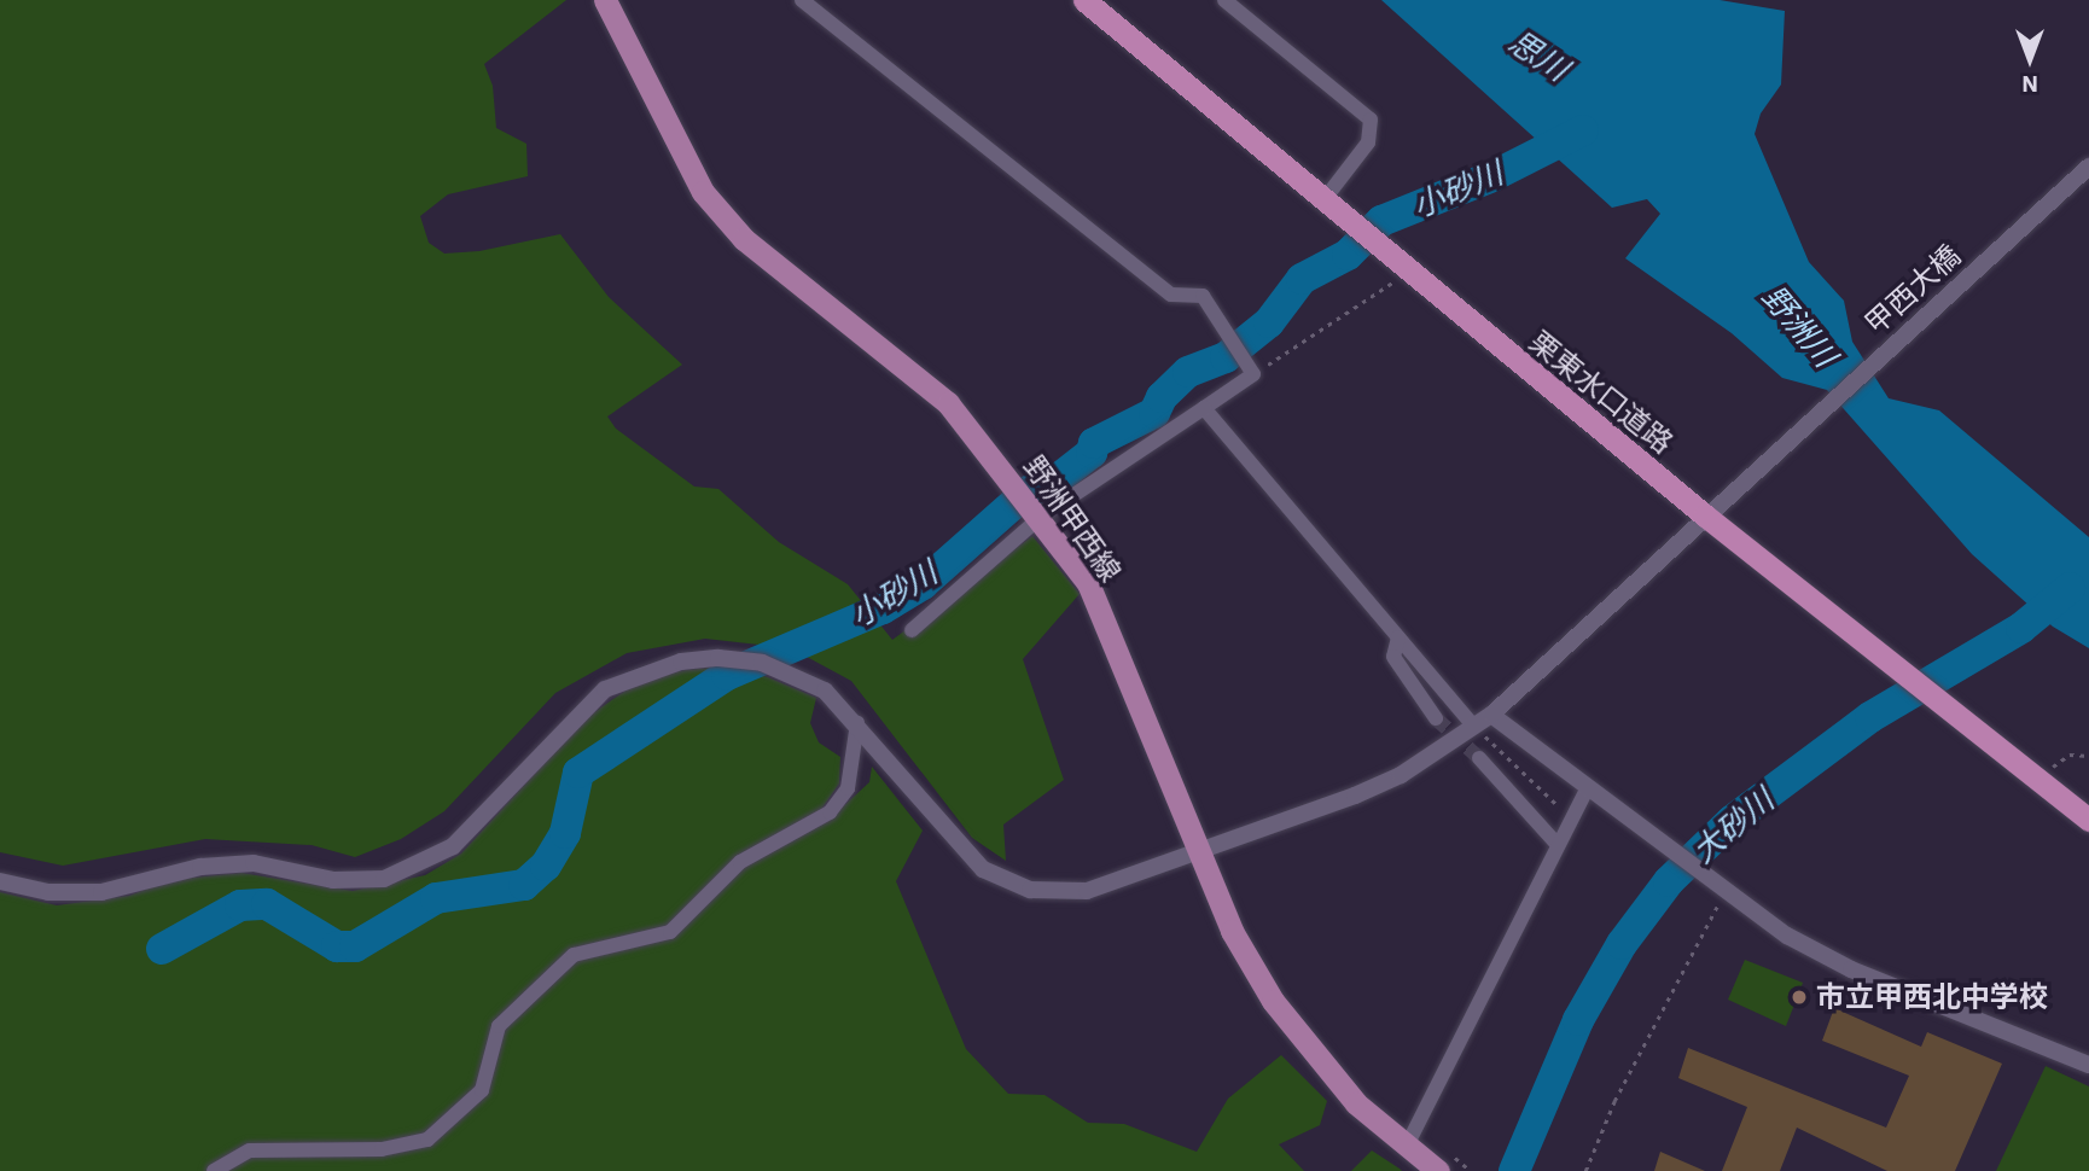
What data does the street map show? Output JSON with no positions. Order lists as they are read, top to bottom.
{
  "streets": {
    "highway": ["栗東水口道路"],
    "main road": ["野洲甲西線"],
    "street": ["甲西大橋"]
  },
  "crossings": [
    ["甲西大橋", "栗東水口道路"],
    ["甲西大橋", "野洲甲西線"]
  ],
  "water": [
    "思川",
    "小砂川",
    "野洲川",
    "大砂川"
  ],
  "places": ["市立甲西北中学校"],
  "north": "bottom"
}
